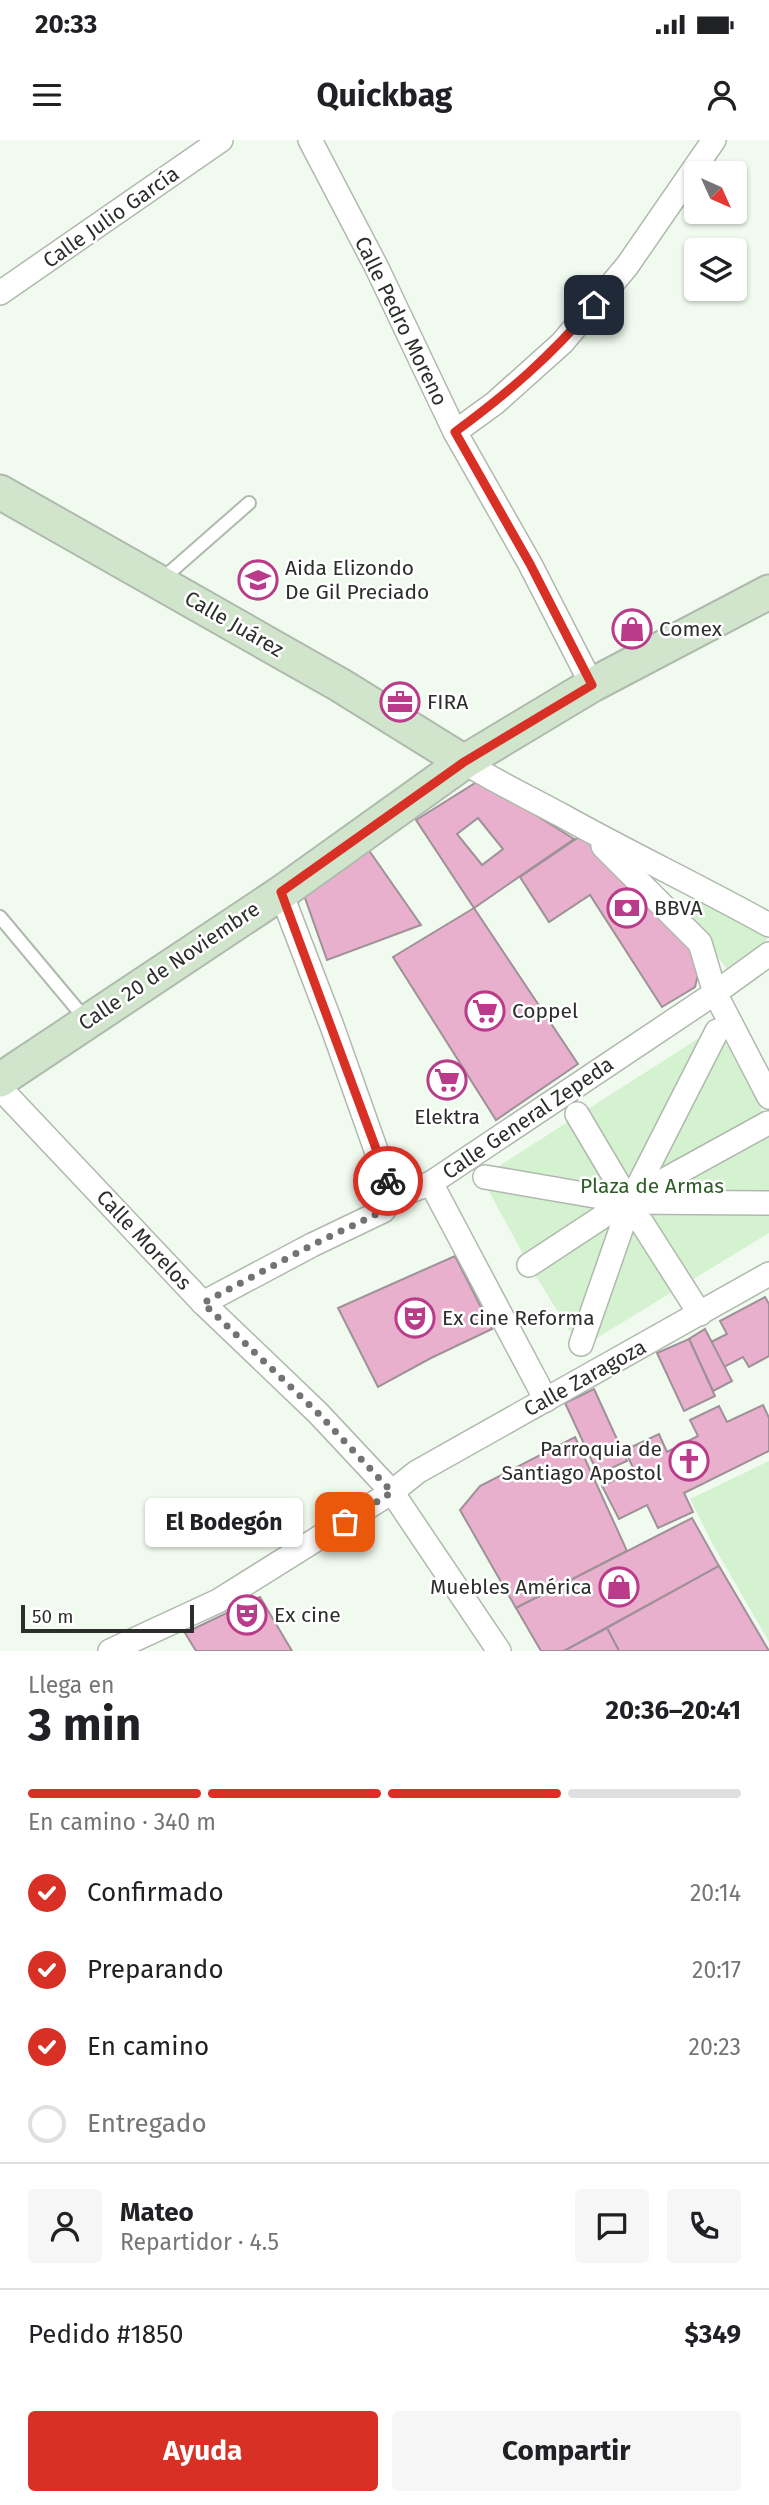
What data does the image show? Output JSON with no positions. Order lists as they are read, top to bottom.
{
  "streets": {
    "street": [
      "Calle Julio García",
      "Calle Pedro Moreno",
      "Calle Juárez",
      "Calle 20 de Noviembre",
      "Calle General Zepeda",
      "Calle Morelos",
      "Calle Zaragoza"
    ]
  },
  "crossings": [
    ["Calle Pedro Moreno", "Calle 20 de Noviembre"],
    ["Calle Juárez", "Calle 20 de Noviembre"],
    ["Calle General Zepeda", "Calle Morelos"],
    ["Calle Morelos", "Calle Zaragoza"]
  ],
  "parks": ["Plaza de Armas"],
  "places": {
    "school or university": ["Aida Elizondo De Gil Preciado"],
    "shop": ["Comex", "Muebles América"],
    "office": ["FIRA"],
    "bank": ["BBVA"],
    "supermarket": ["Coppel", "Elektra"],
    "theatre": ["Ex cine Reforma", "Ex cine"],
    "church": ["Parroquia de Santiago Apostol"],
    "other": ["El Bodegón"]
  },
  "scale_bar": "50 m",
  "north": "bottom right",
  "page": {
    "status": "20:33",
    "header": "Quickbag",
    "bubble": "El Bodegón",
    "scale": "50 m",
    "heading": ["3 min", "Llega en", "20:36–20:41"],
    "panel": [
      "Mateo",
      "Repartidor · 4.5",
      "Pedido #1850",
      "$349"
    ],
    "bar": "En camino · 340 m",
    "list": [
      ["Confirmado", "20:14"],
      ["Preparando", "20:17"],
      ["En camino", "20:23"],
      "Entregado"
    ],
    "buttons": ["Ayuda", "Compartir"]
  }
}
